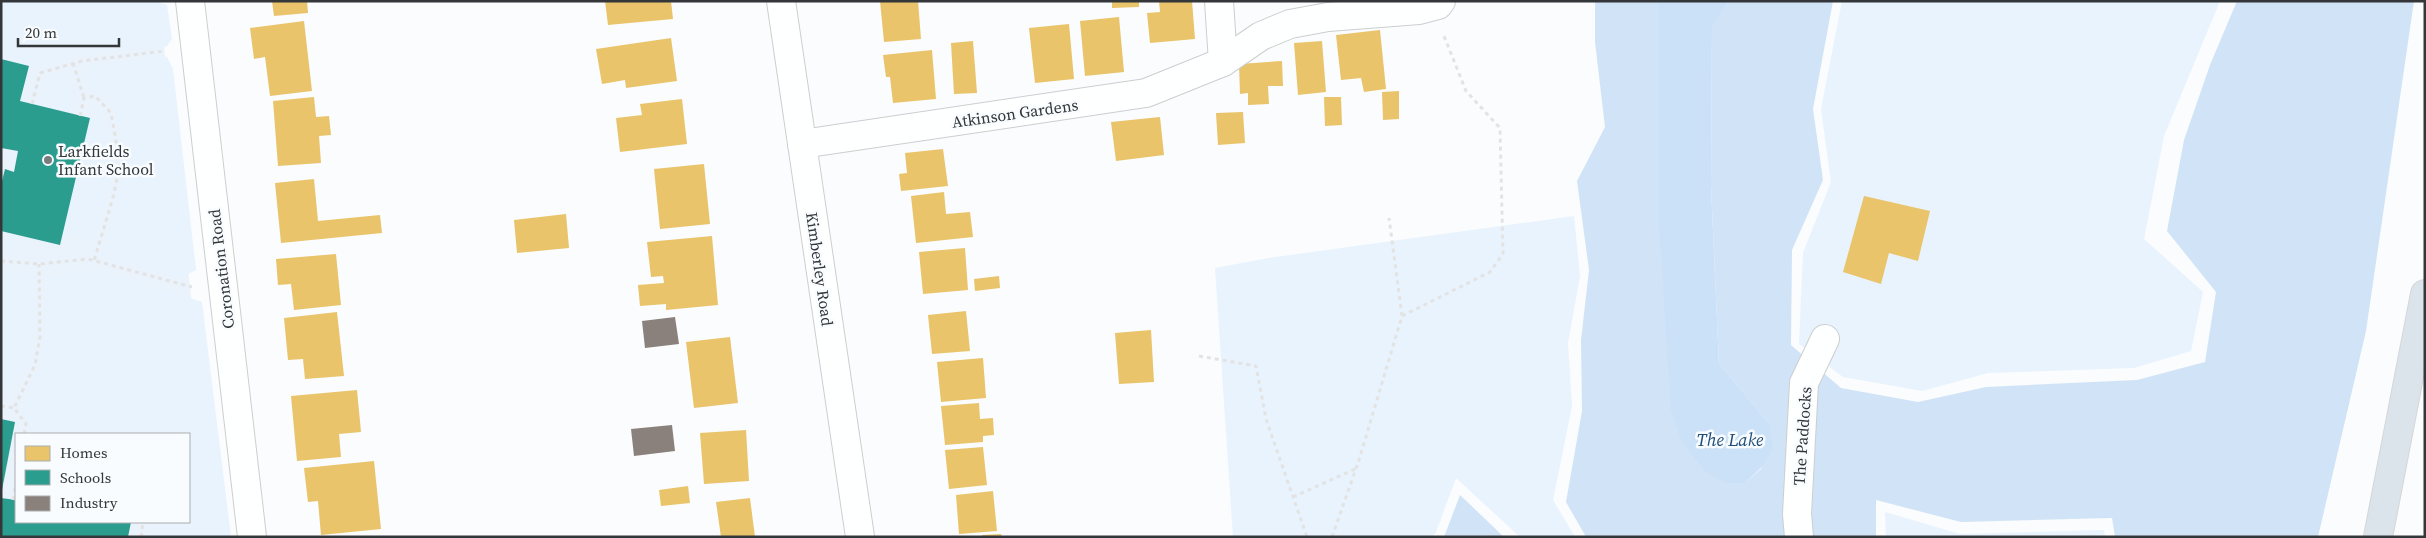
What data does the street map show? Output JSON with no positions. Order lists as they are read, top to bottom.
{
  "streets": {
    "street": [
      "Atkinson Gardens",
      "Coronation Road",
      "Kimberley Road",
      "The Paddocks"
    ]
  },
  "crossings": [
    ["Atkinson Gardens", "Kimberley Road"]
  ],
  "water": ["The Lake"],
  "places": ["Larkfields Infant School"],
  "legend": ["Homes", "Schools", "Industry"],
  "scale_bar": "20 m"
}
